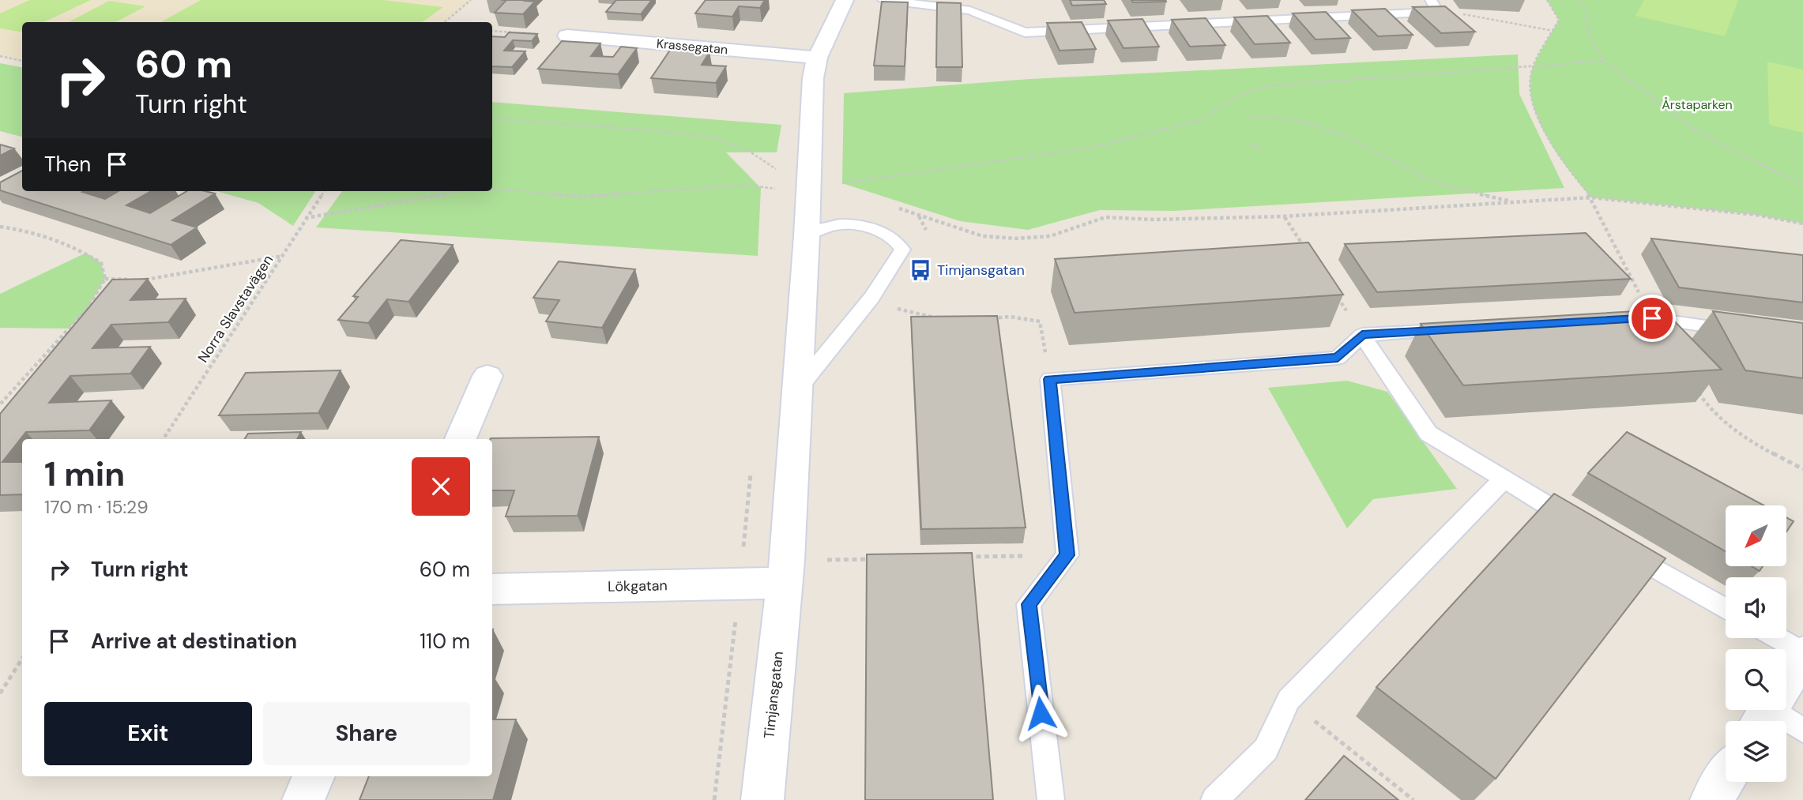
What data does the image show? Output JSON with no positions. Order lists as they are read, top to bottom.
{
  "streets": {
    "street": ["Krassegatan", "Lökgatan", "Timjansgatan"],
    "path": ["Norra Slavstavägen"]
  },
  "crossings": [
    ["Krassegatan", "Timjansgatan"],
    ["Lökgatan", "Timjansgatan"]
  ],
  "parks": ["Årstaparken"],
  "places": {
    "bus stop": ["Timjansgatan"]
  },
  "north": "bottom left",
  "page": {
    "turn": ["60 m", "Turn right"],
    "then": "Then",
    "heading": ["1 min", "170 m · 15:29"],
    "list": [
      {
        "name": "Turn right",
        "value": "60 m"
      },
      {
        "name": "Arrive at destination",
        "value": "110 m"
      }
    ],
    "buttons": ["Exit", "Share"]
  }
}
